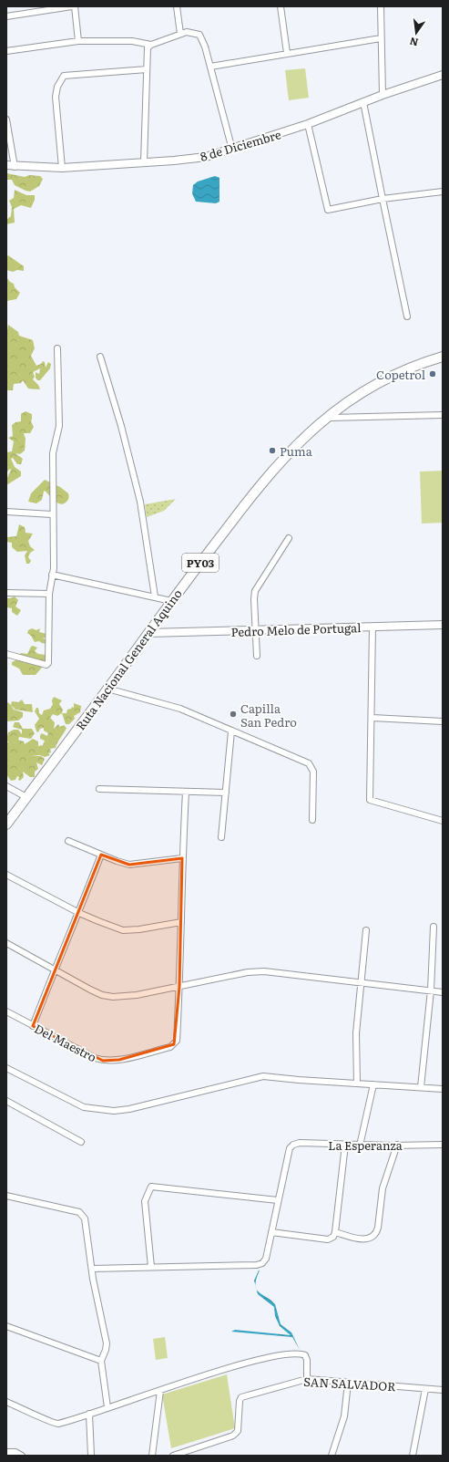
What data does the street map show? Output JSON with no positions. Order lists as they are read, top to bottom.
{
  "streets": {
    "highway": ["PY03", "Ruta Nacional General Aquino"],
    "street": [
      "8 de Diciembre",
      "Pedro Melo de Portugal",
      "Del Maestro",
      "La Esperanza",
      "SAN SALVADOR"
    ]
  },
  "crossings": [
    ["Pedro Melo de Portugal", "Ruta Nacional General Aquino"]
  ],
  "places": ["Copetrol", "Puma", "Capilla San Pedro"],
  "north": "bottom"
}
